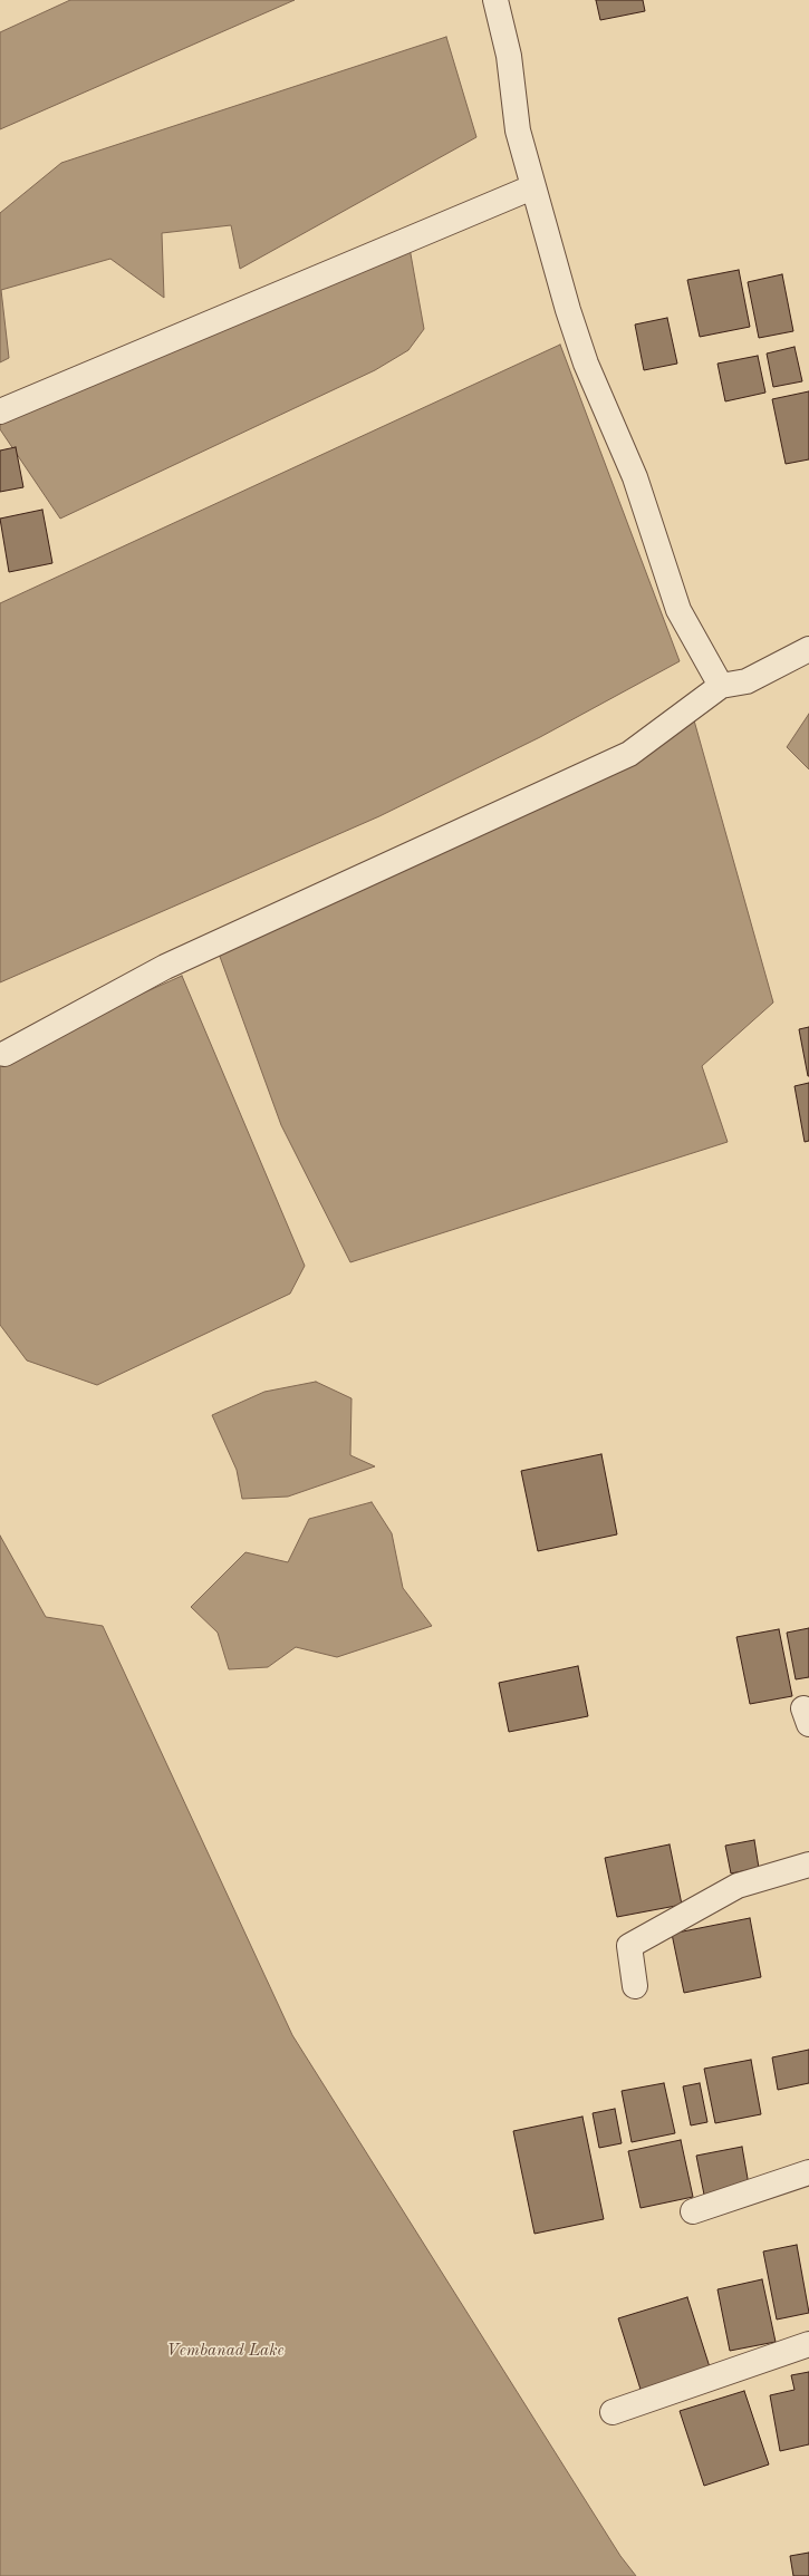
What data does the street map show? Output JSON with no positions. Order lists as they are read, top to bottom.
{
  "water": ["Vembanad Lake"]
}
